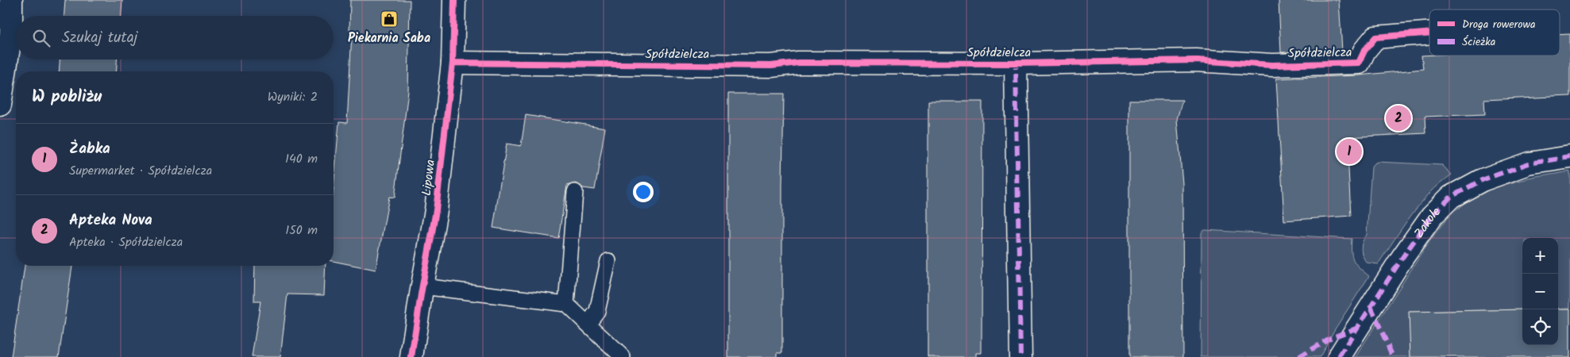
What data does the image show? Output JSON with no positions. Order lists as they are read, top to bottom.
{
  "streets": {
    "street": ["Spółdzielcza", "Lipowa", "Zakole"]
  },
  "crossings": [
    ["Spółdzielcza", "Lipowa"]
  ],
  "places": {
    "shop": ["Piekarnia Saba"]
  },
  "legend": ["Droga rowerowa", "Ścieżka"],
  "page": {
    "search": "Szukaj tutaj",
    "heading": ["W pobliżu", "Wyniki: 2"],
    "pins": ["2", "1"],
    "list": [
      {
        "mark": "1",
        "name": "Żabka",
        "note": "Supermarket · Spółdzielcza",
        "value": "140 m"
      },
      {
        "mark": "2",
        "name": "Apteka Nova",
        "note": "Apteka · Spółdzielcza",
        "value": "150 m"
      }
    ],
    "map_buttons": ["+", "−"]
  }
}
